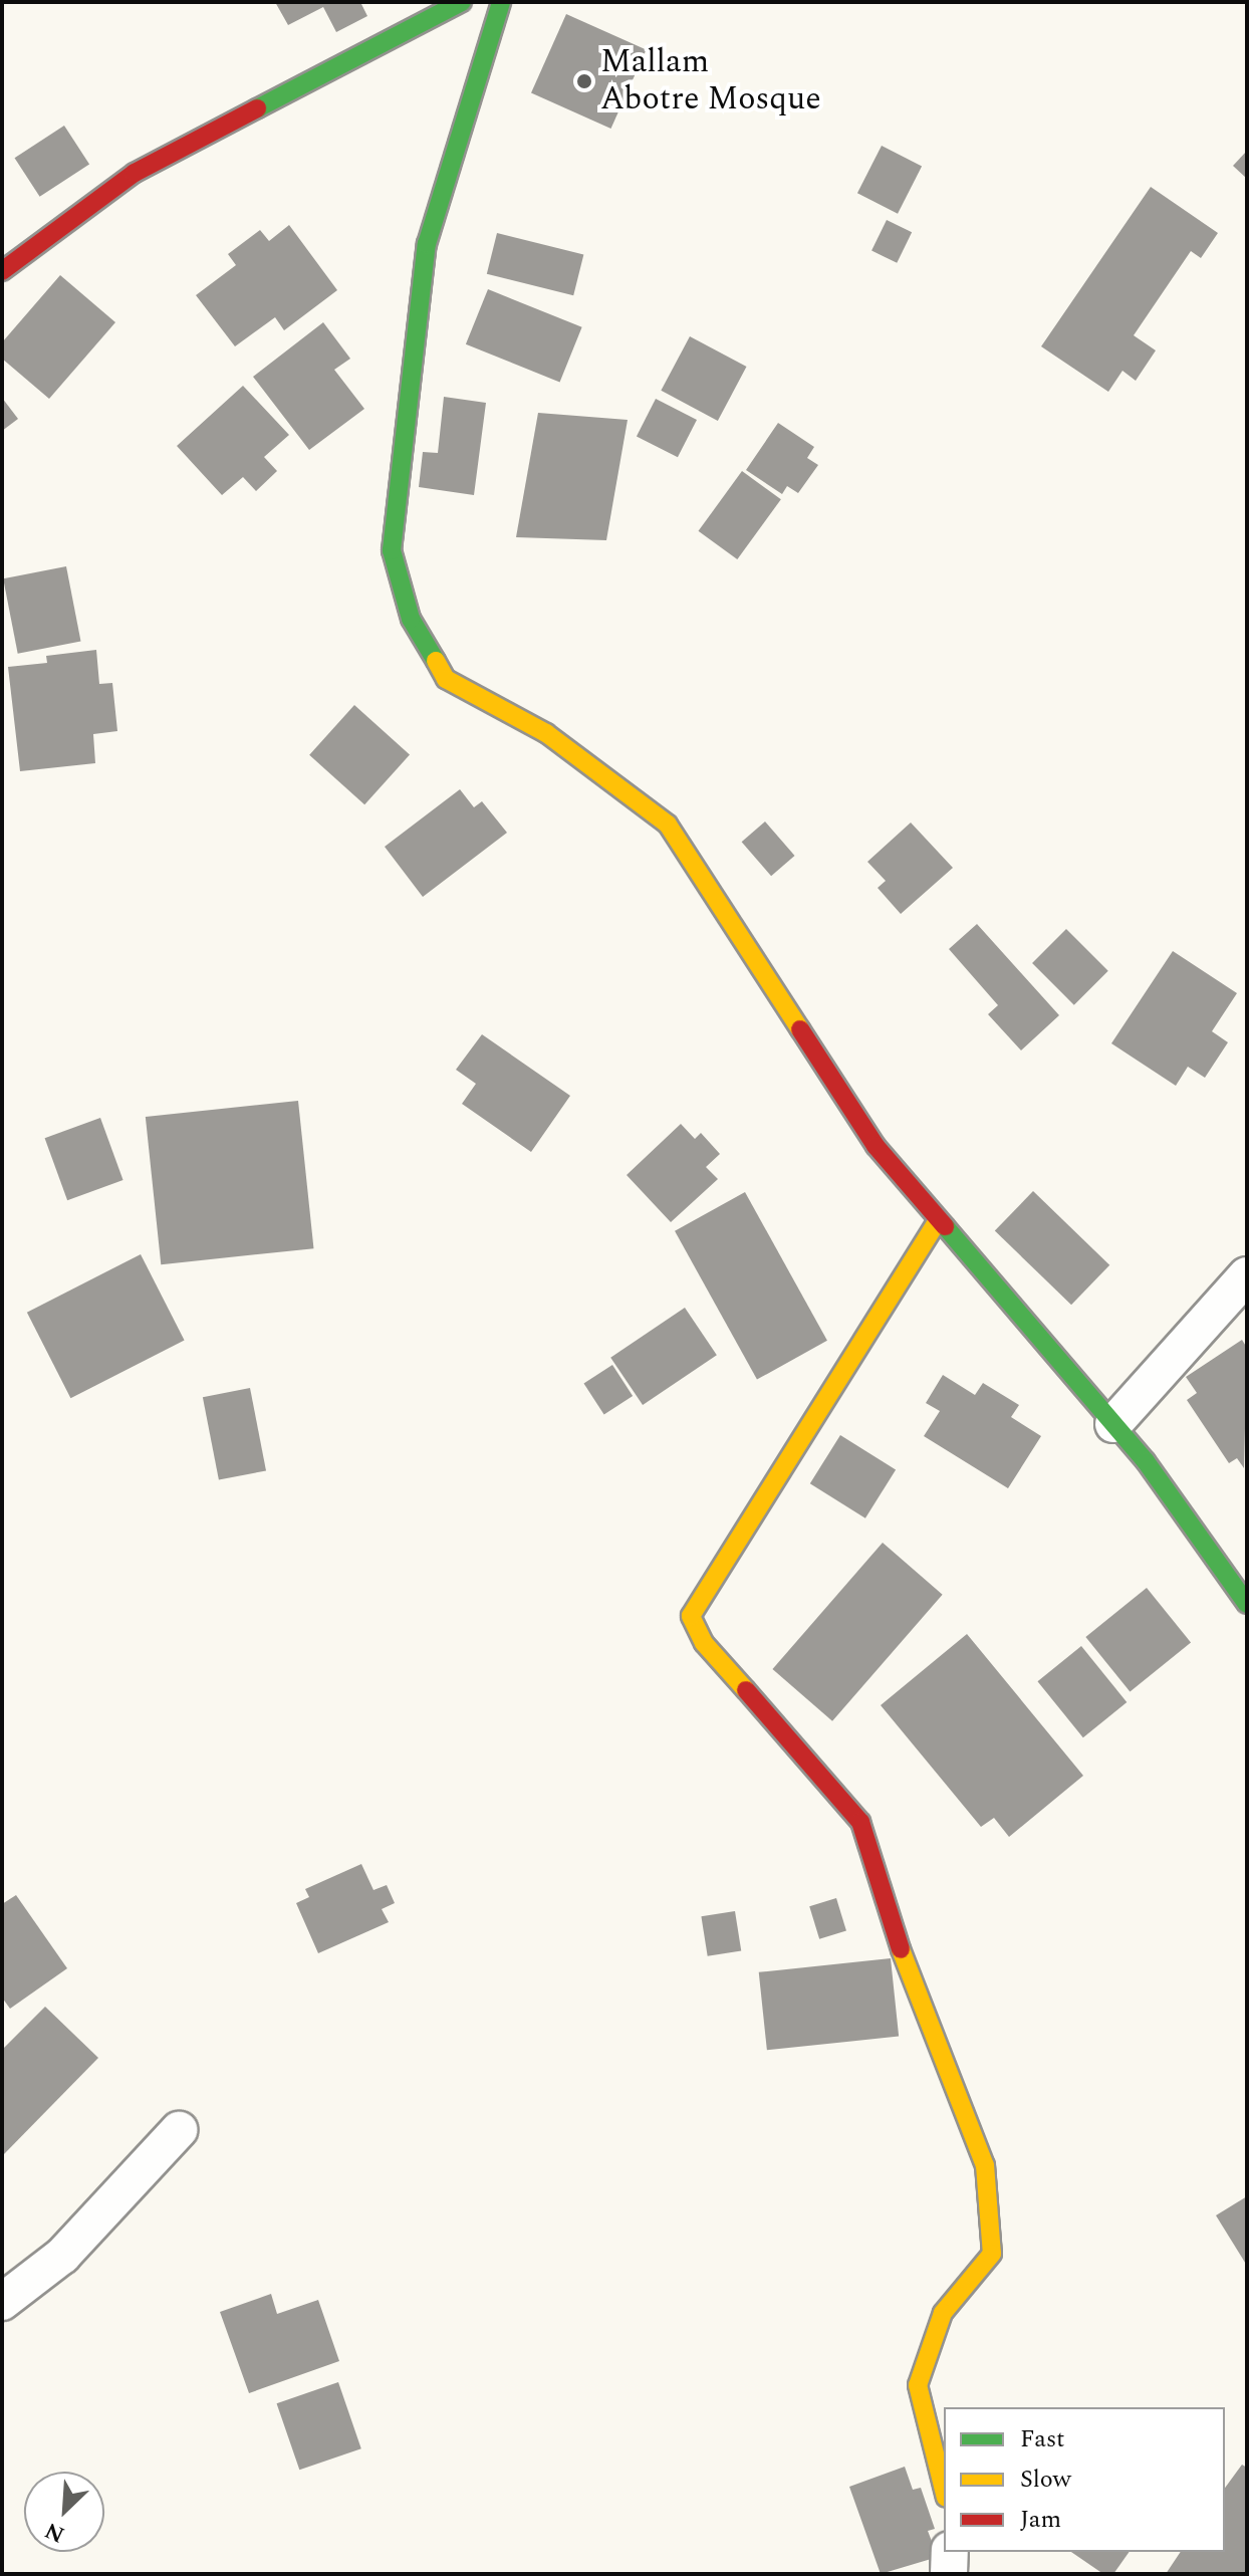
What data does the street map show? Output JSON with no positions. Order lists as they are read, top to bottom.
{
  "places": ["Mallam Abotre Mosque"],
  "legend": ["Fast", "Slow", "Jam"],
  "north": "bottom left"
}
